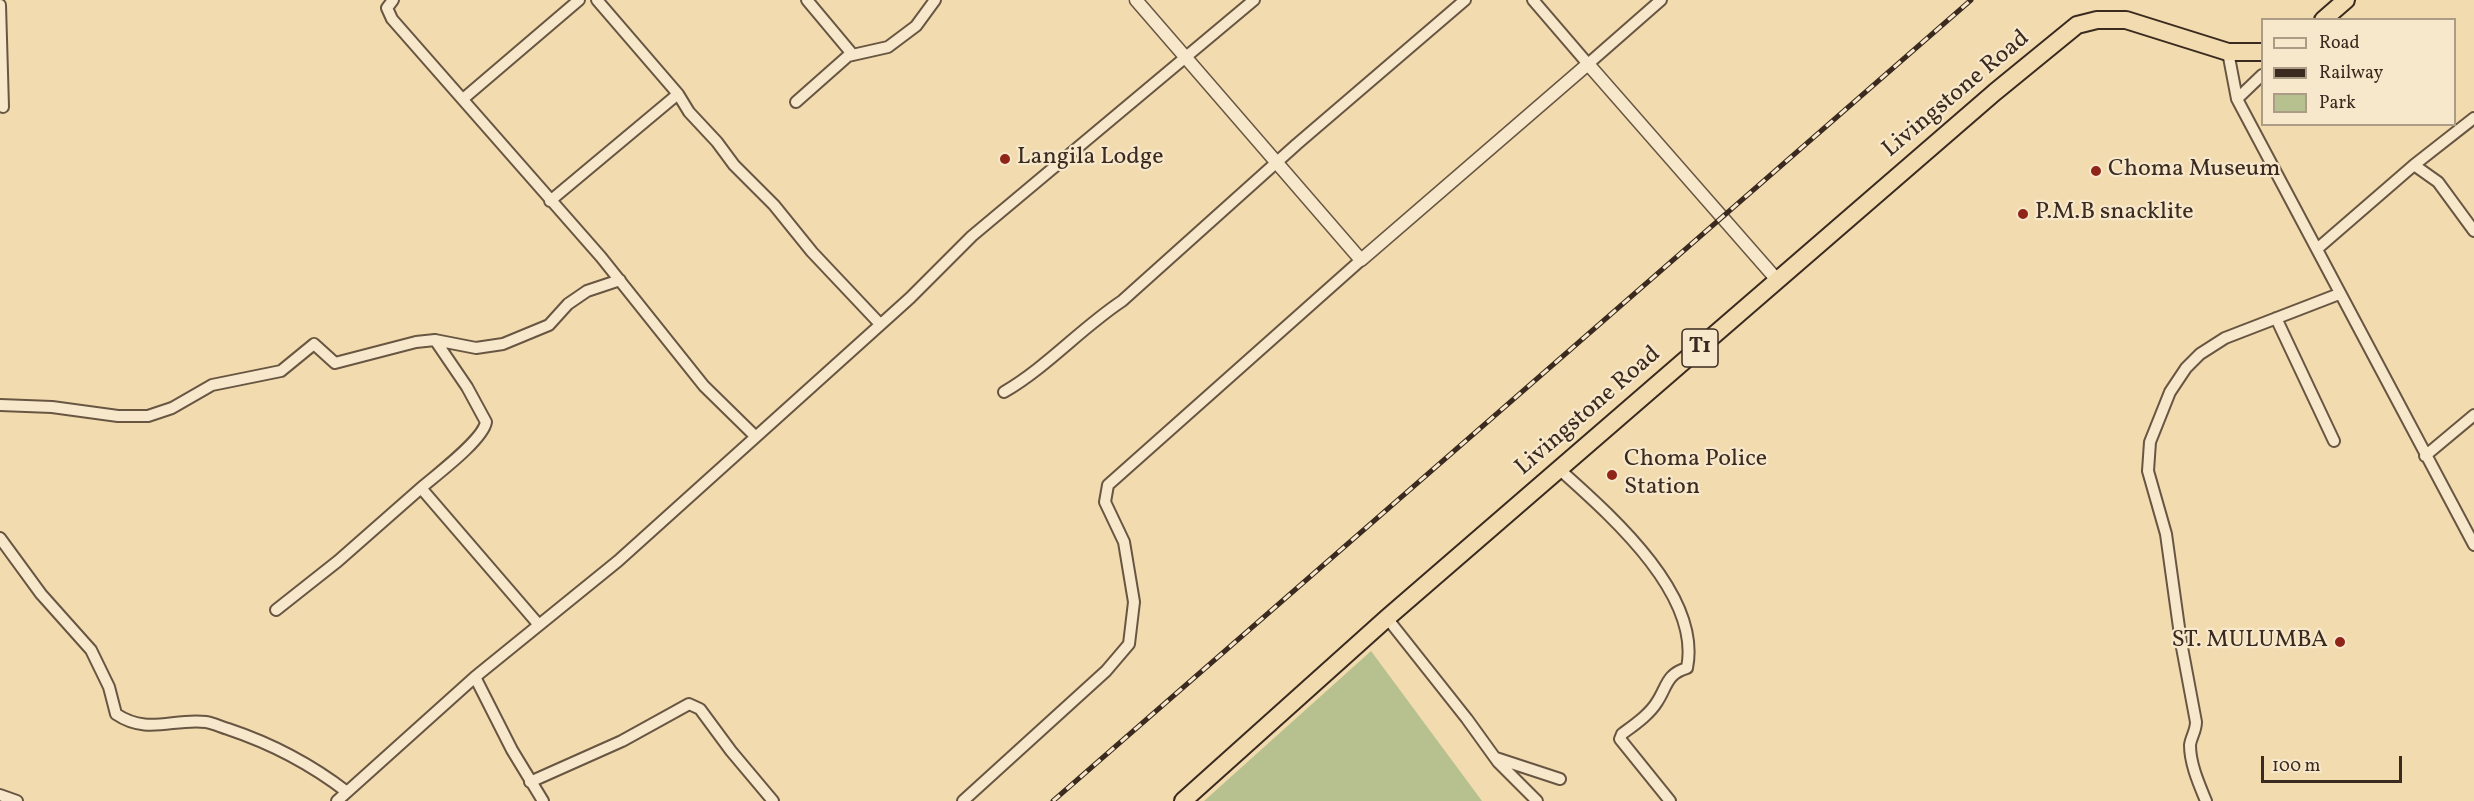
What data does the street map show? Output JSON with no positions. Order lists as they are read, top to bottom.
{
  "streets": {
    "highway": ["Livingstone Road", "T1"]
  },
  "places": [
    "Langila Lodge",
    "Choma Museum",
    "P.M.B snacklite",
    "Choma Police Station",
    "ST. MULUMBA"
  ],
  "legend": ["Road", "Railway", "Park"],
  "scale_bar": "100 m"
}
